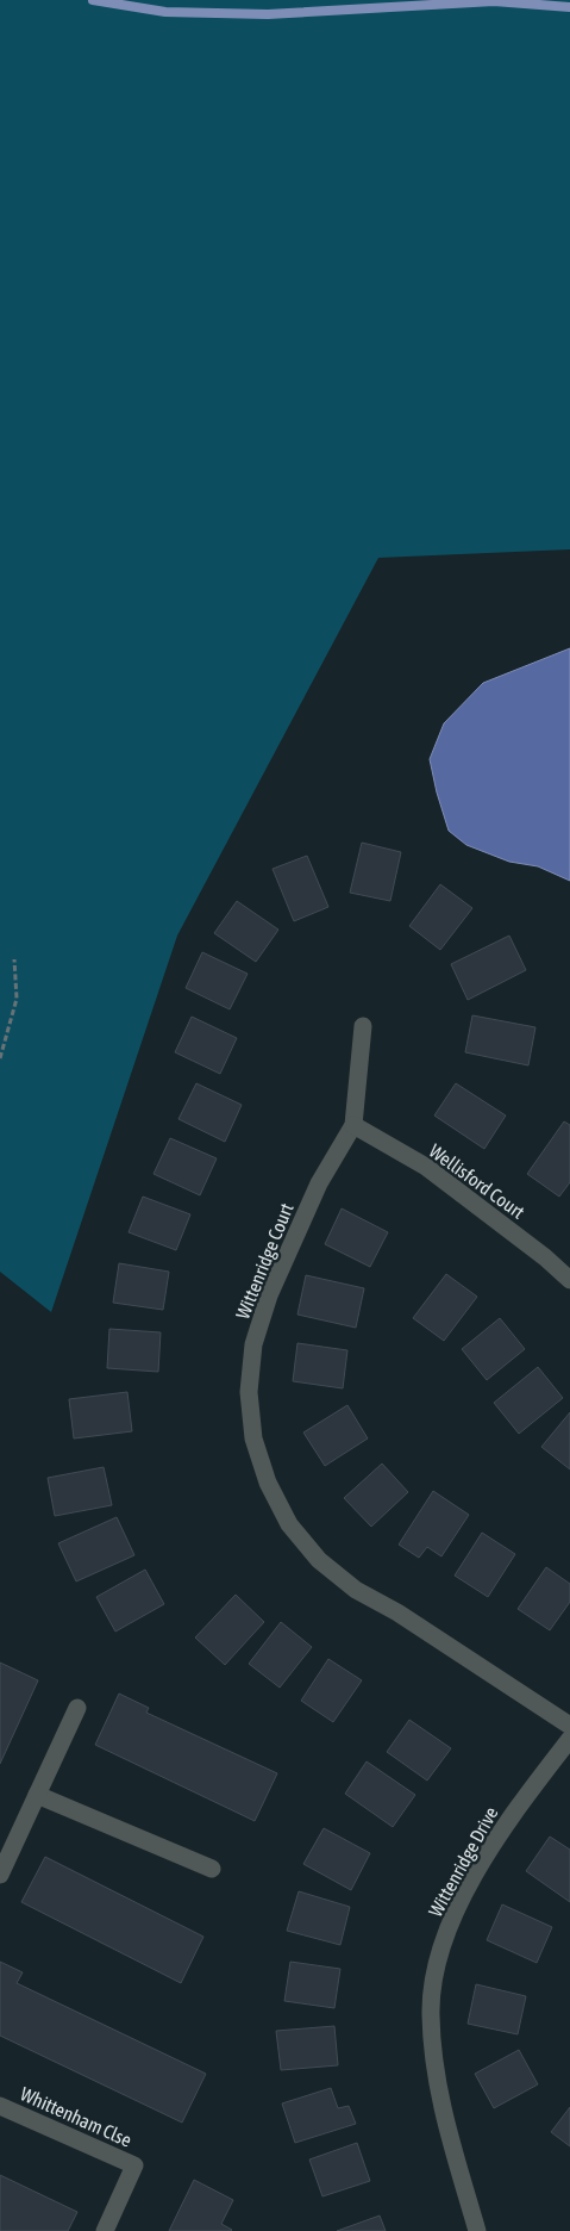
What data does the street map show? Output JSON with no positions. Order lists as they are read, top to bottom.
{
  "streets": {
    "street": [
      "Wellisford Court",
      "Wittenridge Court",
      "Wittenridge Drive",
      "Whittenham Clse"
    ]
  },
  "crossings": [
    ["Wellisford Court", "Wittenridge Court"]
  ]
}
